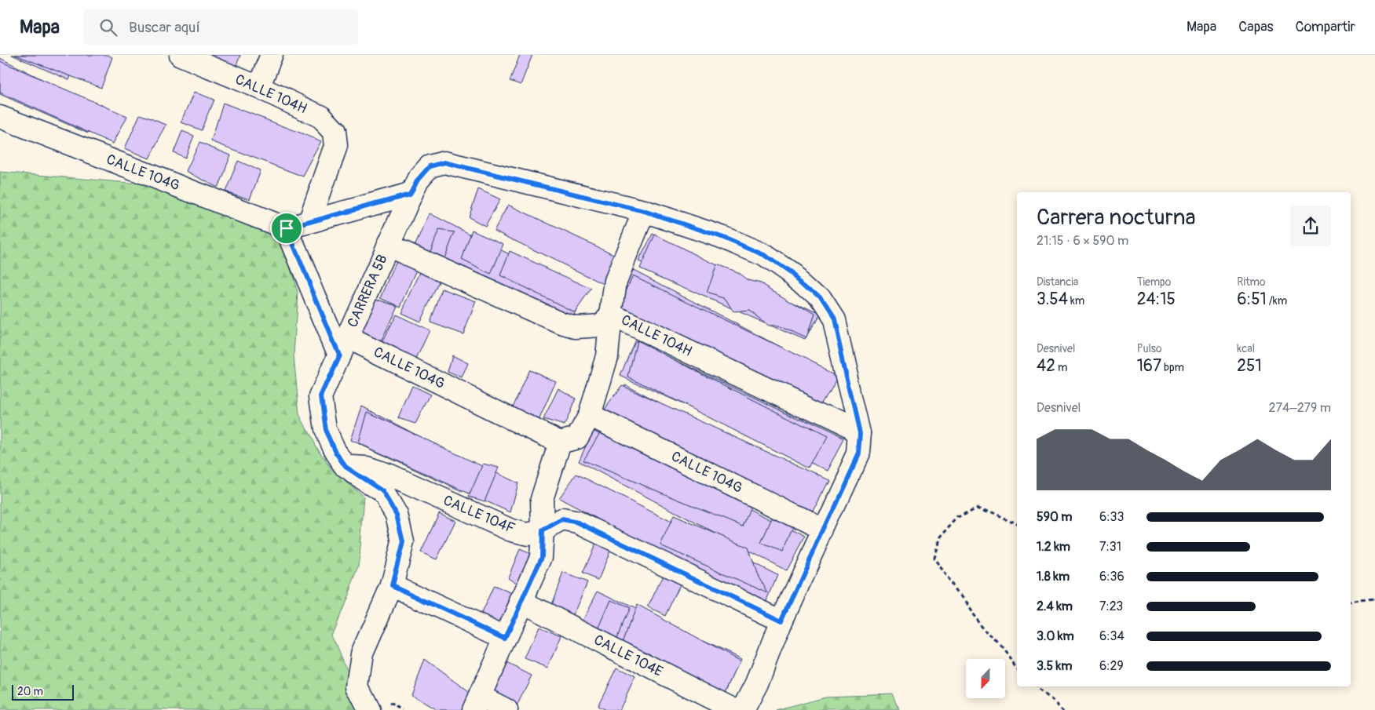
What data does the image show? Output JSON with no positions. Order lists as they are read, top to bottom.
{
  "streets": {
    "street": [
      "CALLE 104H",
      "CALLE 104G",
      "CARRERA 5B",
      "CALLE 104F",
      "CALLE 104E"
    ]
  },
  "crossings": [
    ["CALLE 104H", "CARRERA 5B"],
    ["CALLE 104G", "CARRERA 5B"],
    ["CARRERA 5B", "CALLE 104F"]
  ],
  "scale_bar": "20 m",
  "north": "bottom",
  "page": {
    "header": "Mapa",
    "search": "Buscar aquí",
    "nav": ["Mapa", "Capas", "Compartir"],
    "heading": ["Carrera nocturna", "21:15 · 6 × 590 m"],
    "stats": [
      ["Distancia", "3.54 km"],
      ["Tiempo", "24:15"],
      ["Ritmo", "6:51 /km"],
      ["Desnivel", "42 m"],
      ["Pulso", "167 bpm"],
      ["kcal", "251"]
    ],
    "chart": ["Desnivel", "274–279 m"],
    "list": [
      {
        "name": "590 m",
        "note": "6:33"
      },
      {
        "name": "1.2 km",
        "note": "7:31"
      },
      {
        "name": "1.8 km",
        "note": "6:36"
      },
      {
        "name": "2.4 km",
        "note": "7:23"
      },
      {
        "name": "3.0 km",
        "note": "6:34"
      },
      {
        "name": "3.5 km",
        "note": "6:29"
      }
    ],
    "scale": "20 m"
  }
}
